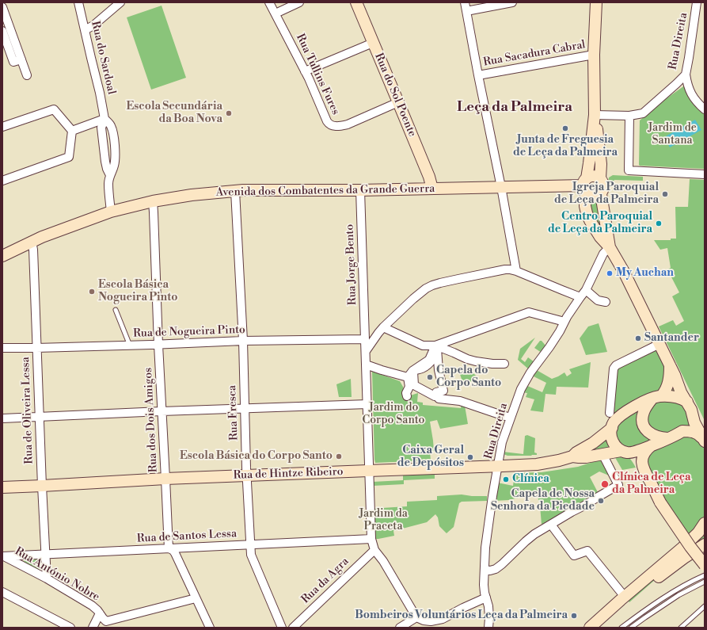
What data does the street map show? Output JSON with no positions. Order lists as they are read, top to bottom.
{
  "streets": {
    "main road": ["Rua do Sol Poente", "Avenida dos Combatentes da Grande Guerra", "Rua de Hintze Ribeiro"],
    "street": [
      "Rua Direita",
      "Rua Sacadura Cabral",
      "Rua do Sardoal",
      "Rua Tullins Fures",
      "Rua Jorge Bento",
      "Rua de Nogueira Pinto",
      "Rua de Oliveira Lessa",
      "Rua Fresca",
      "Rua dos Dois Amigos",
      "Rua de Santos Lessa",
      "Rua António Nobre",
      "Rua da Agra"
    ]
  },
  "crossings": [
    ["Rua Direita", "Rua de Hintze Ribeiro"],
    ["Rua do Sardoal", "Avenida dos Combatentes da Grande Guerra"],
    ["Rua Tullins Fures", "Rua do Sol Poente"],
    ["Rua do Sol Poente", "Avenida dos Combatentes da Grande Guerra"],
    ["Avenida dos Combatentes da Grande Guerra", "Rua Jorge Bento"],
    ["Avenida dos Combatentes da Grande Guerra", "Rua de Oliveira Lessa"],
    ["Avenida dos Combatentes da Grande Guerra", "Rua Fresca"],
    ["Avenida dos Combatentes da Grande Guerra", "Rua dos Dois Amigos"],
    ["Rua Jorge Bento", "Rua de Nogueira Pinto"],
    ["Rua de Nogueira Pinto", "Rua de Oliveira Lessa"],
    ["Rua de Nogueira Pinto", "Rua Fresca"],
    ["Rua de Nogueira Pinto", "Rua dos Dois Amigos"],
    ["Rua de Oliveira Lessa", "Rua de Hintze Ribeiro"],
    ["Rua de Oliveira Lessa", "Rua de Santos Lessa"],
    ["Rua de Oliveira Lessa", "Rua António Nobre"],
    ["Rua Fresca", "Rua de Hintze Ribeiro"],
    ["Rua Fresca", "Rua de Santos Lessa"],
    ["Rua dos Dois Amigos", "Rua de Hintze Ribeiro"],
    ["Rua dos Dois Amigos", "Rua de Santos Lessa"],
    ["Rua de Santos Lessa", "Rua António Nobre"]
  ],
  "districts": ["Leça da Palmeira"],
  "parks": ["Jardim de Santana", "Jardim do Corpo Santo", "Jardim da Praceta"],
  "places": [
    "Escola Secundária da Boa Nova",
    "Junta de Freguesia de Leça da Palmeira",
    "Igreja Paroquial de Leça da Palmeira",
    "Centro Paroquial de Leça da Palmeira",
    "My Auchan",
    "Escola Básica Nogueira Pinto",
    "Santander",
    "Capela do Corpo Santo",
    "Escola Básica do Corpo Santo",
    "Caixa Geral de Depósitos",
    "Clínica",
    "Clínica de Leça da Palmeira",
    "Capela de Nossa Senhora da Piedade",
    "Bombeiros Voluntários Leça da Palmeira"
  ]
}
